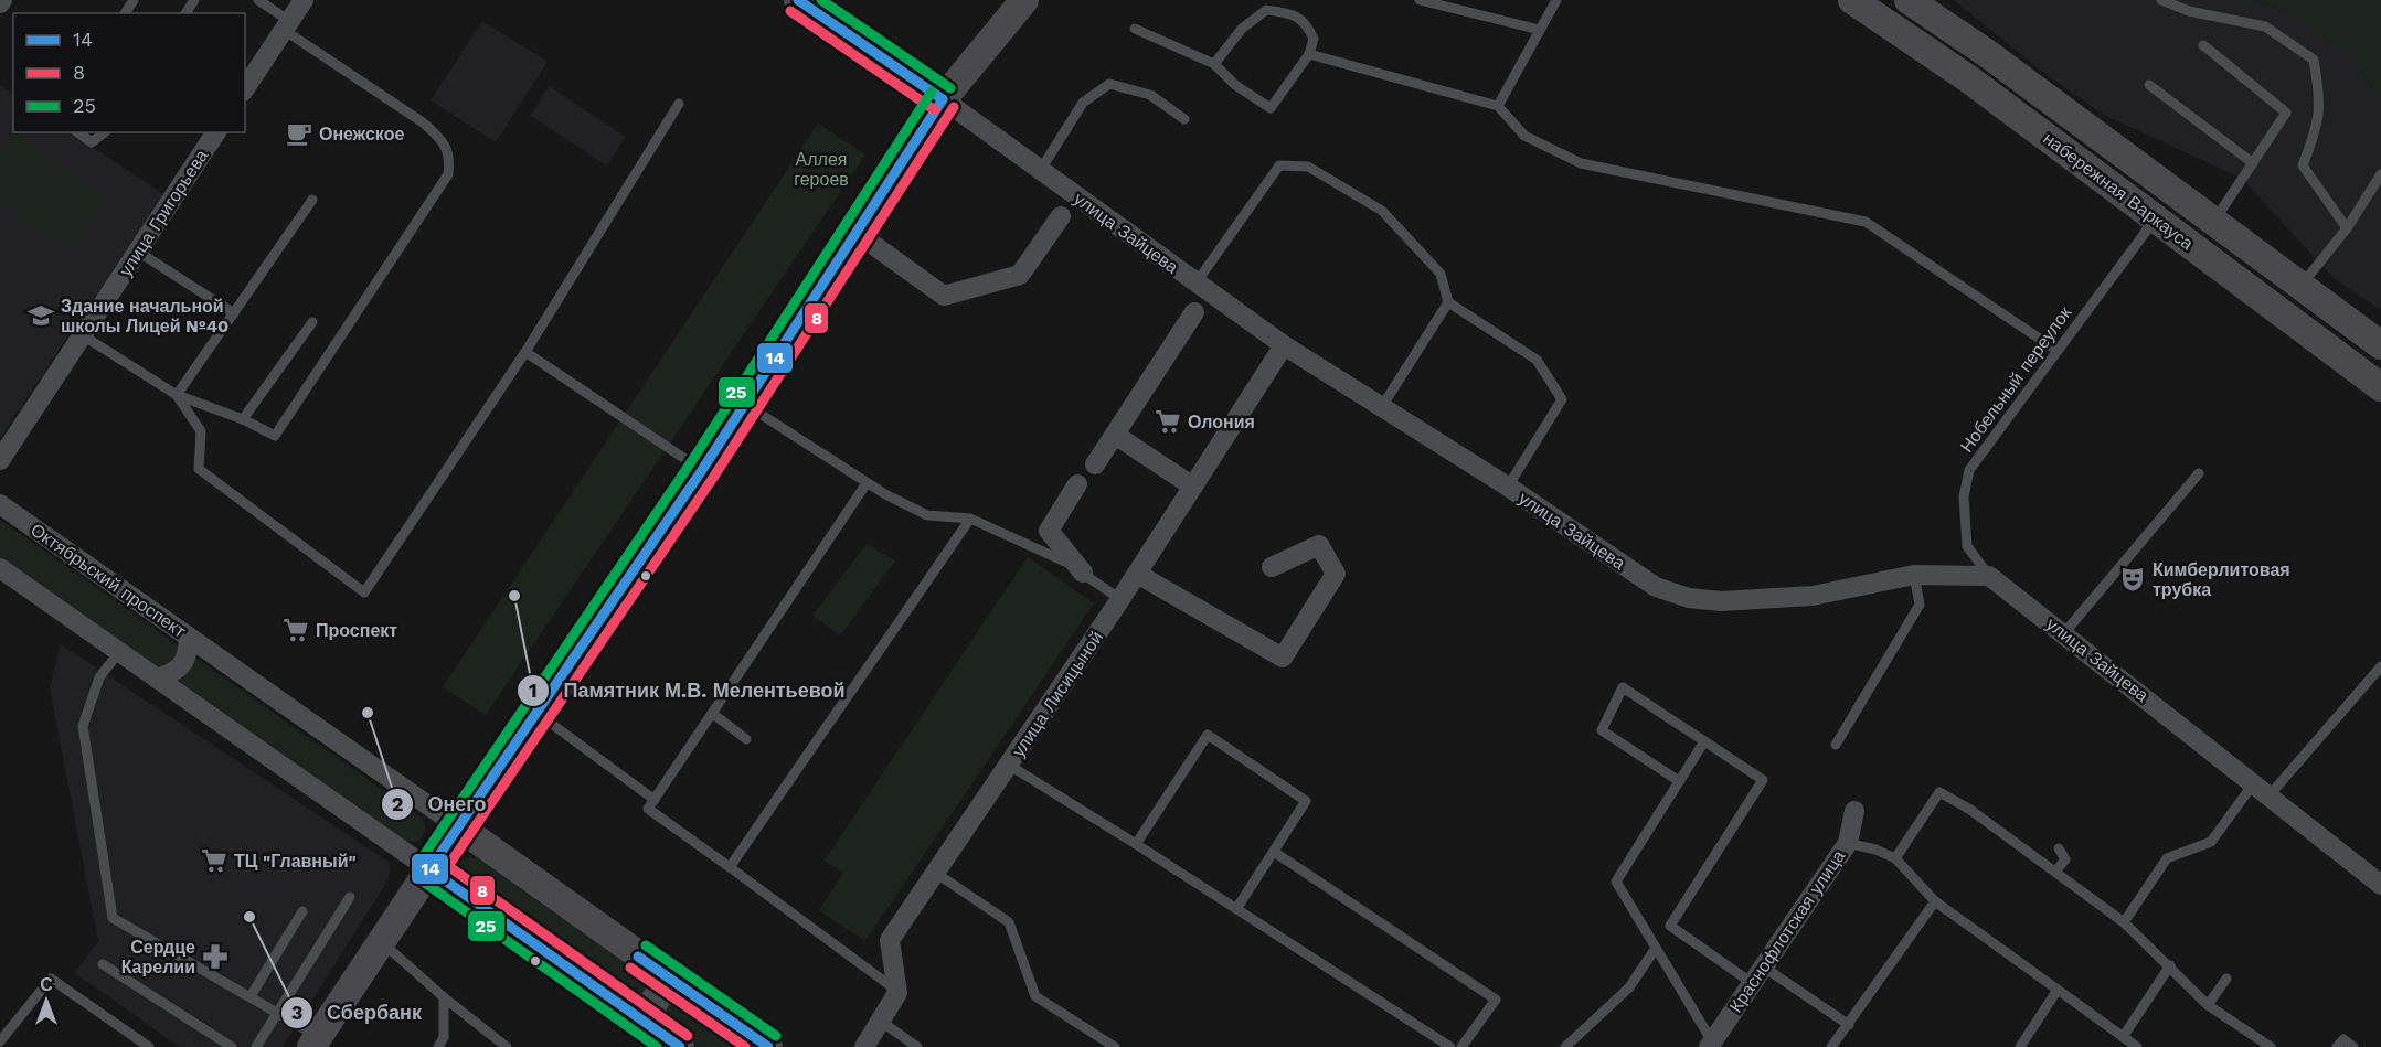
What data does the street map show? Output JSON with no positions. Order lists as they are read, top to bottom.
{
  "streets": {
    "main road": ["набережная Варкауса", "улица Зайцева", "Октябрьский проспект"],
    "street": ["улица Григорьева", "улица Лисицыной", "Краснофлотская улица"],
    "lane": ["Нобельный переулок"]
  },
  "crossings": [
    ["набережная Варкауса", "Нобельный переулок"],
    ["улица Зайцева", "Нобельный переулок"],
    ["улица Зайцева", "улица Лисицыной"]
  ],
  "parks": ["Аллея героев"],
  "places": {
    "cafe": ["Онежское"],
    "school or university": ["Здание начальной школы Лицей №40"],
    "supermarket": ["Олония", "Проспект", "ТЦ \"Главный\""],
    "theatre": ["Кимберлитовая трубка"],
    "other": ["Памятник М.В. Мелентьевой", "Онего", "Сбербанк"],
    "pharmacy": ["Сердце Карелии"]
  },
  "lines": ["transit line 14", "transit line 25", "transit line 8"],
  "legend": ["14", "8", "25"],
  "north": "top"
}
